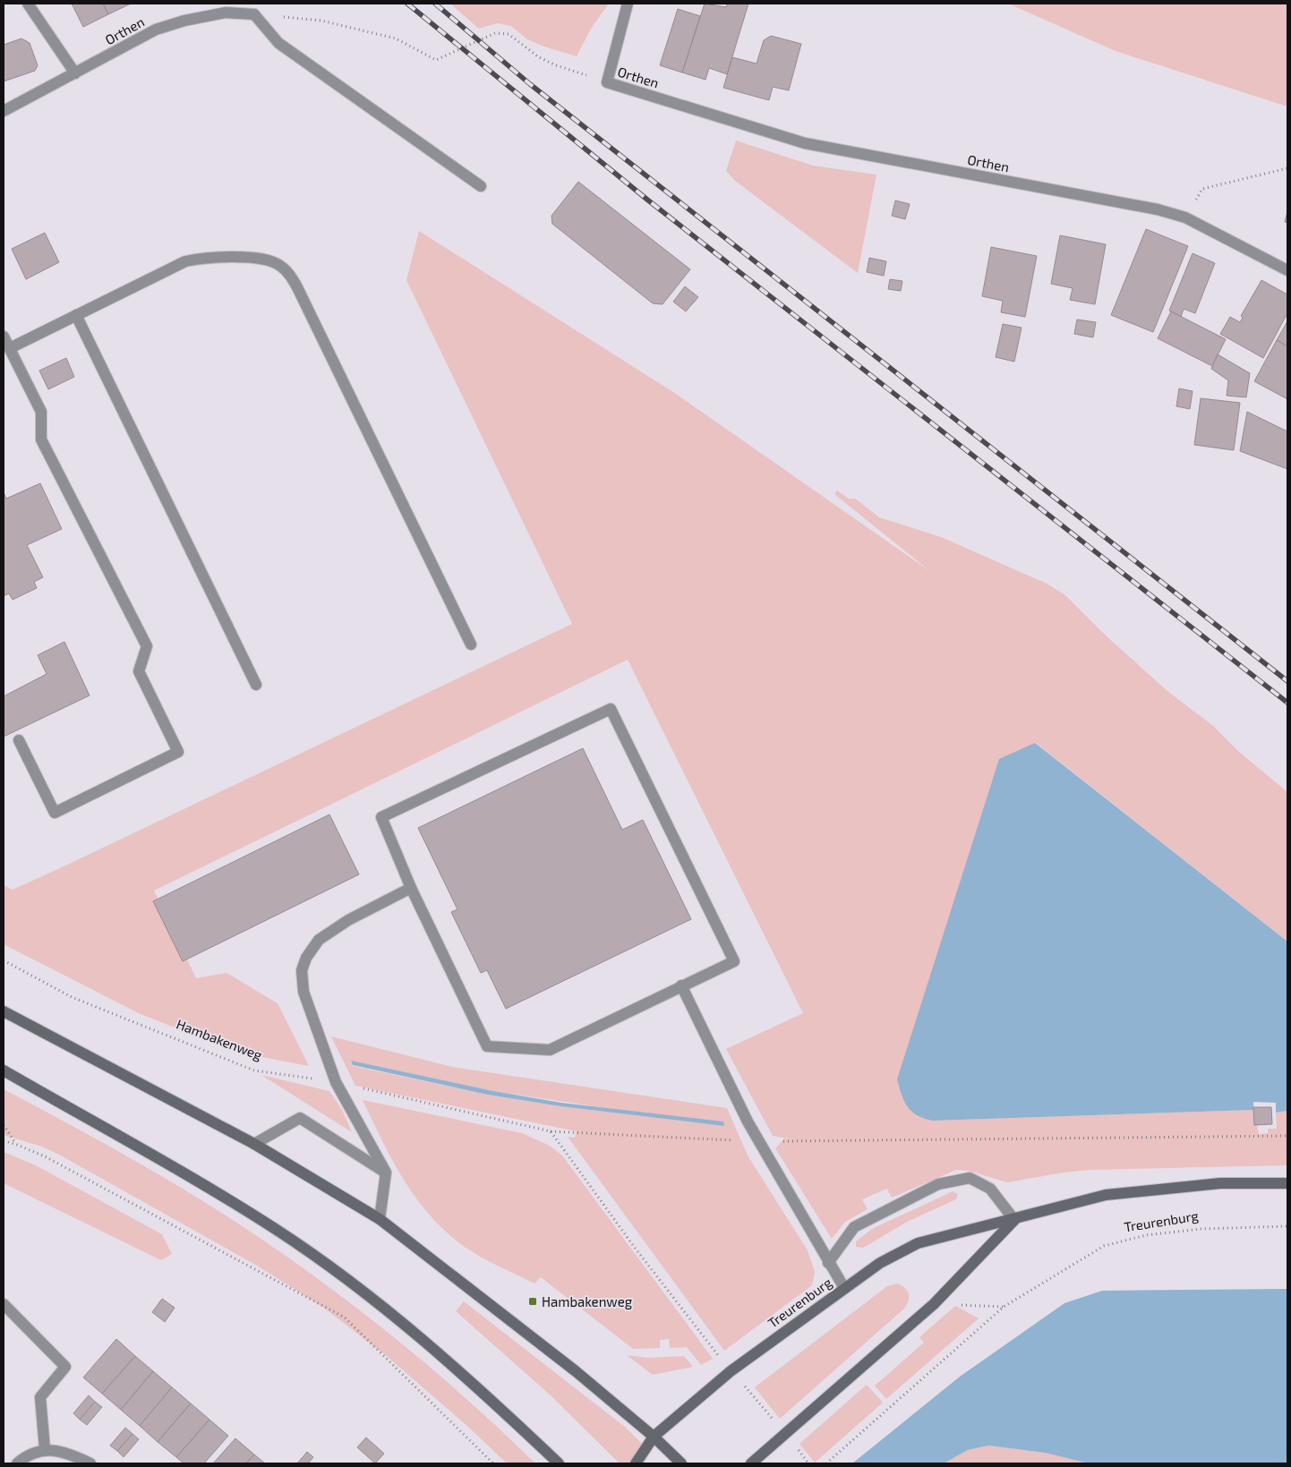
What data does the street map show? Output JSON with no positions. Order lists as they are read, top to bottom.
{
  "streets": {
    "main road": ["Treurenburg"],
    "street": ["Orthen"],
    "path": ["Hambakenweg"]
  },
  "places": {
    "transit": ["Hambakenweg"]
  }
}
